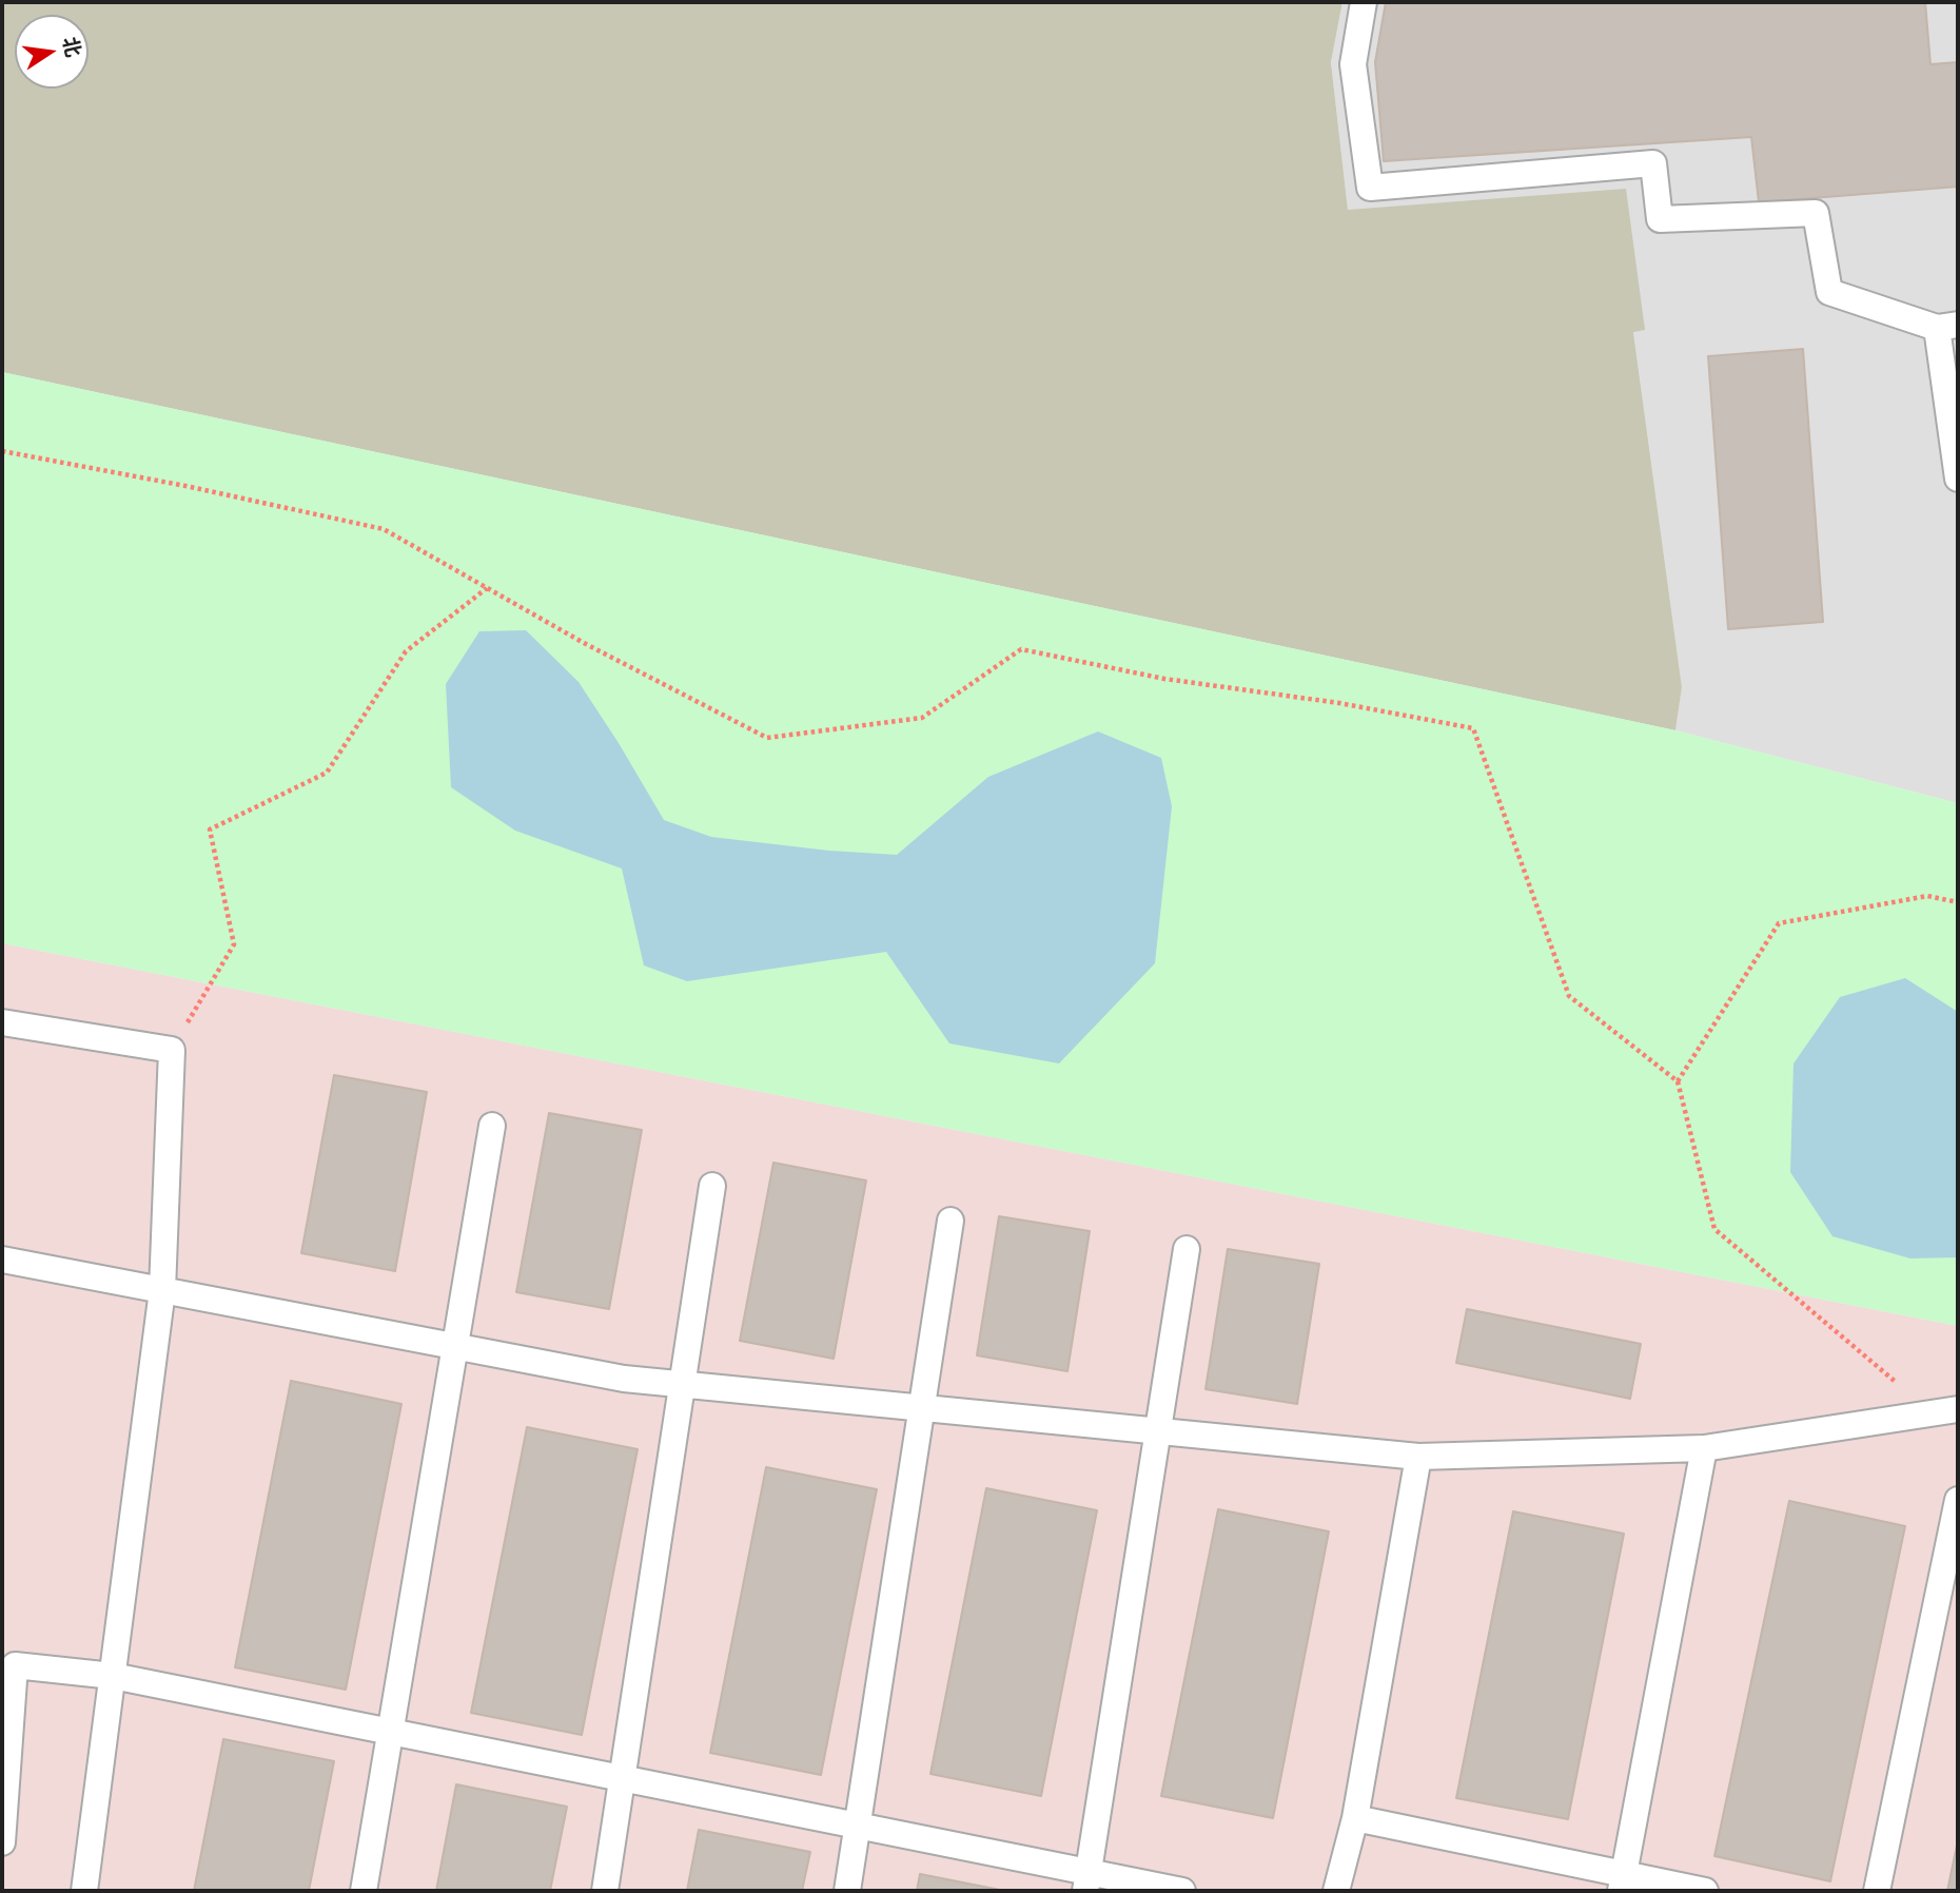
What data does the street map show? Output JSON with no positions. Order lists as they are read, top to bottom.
{
  "north": "right"
}
